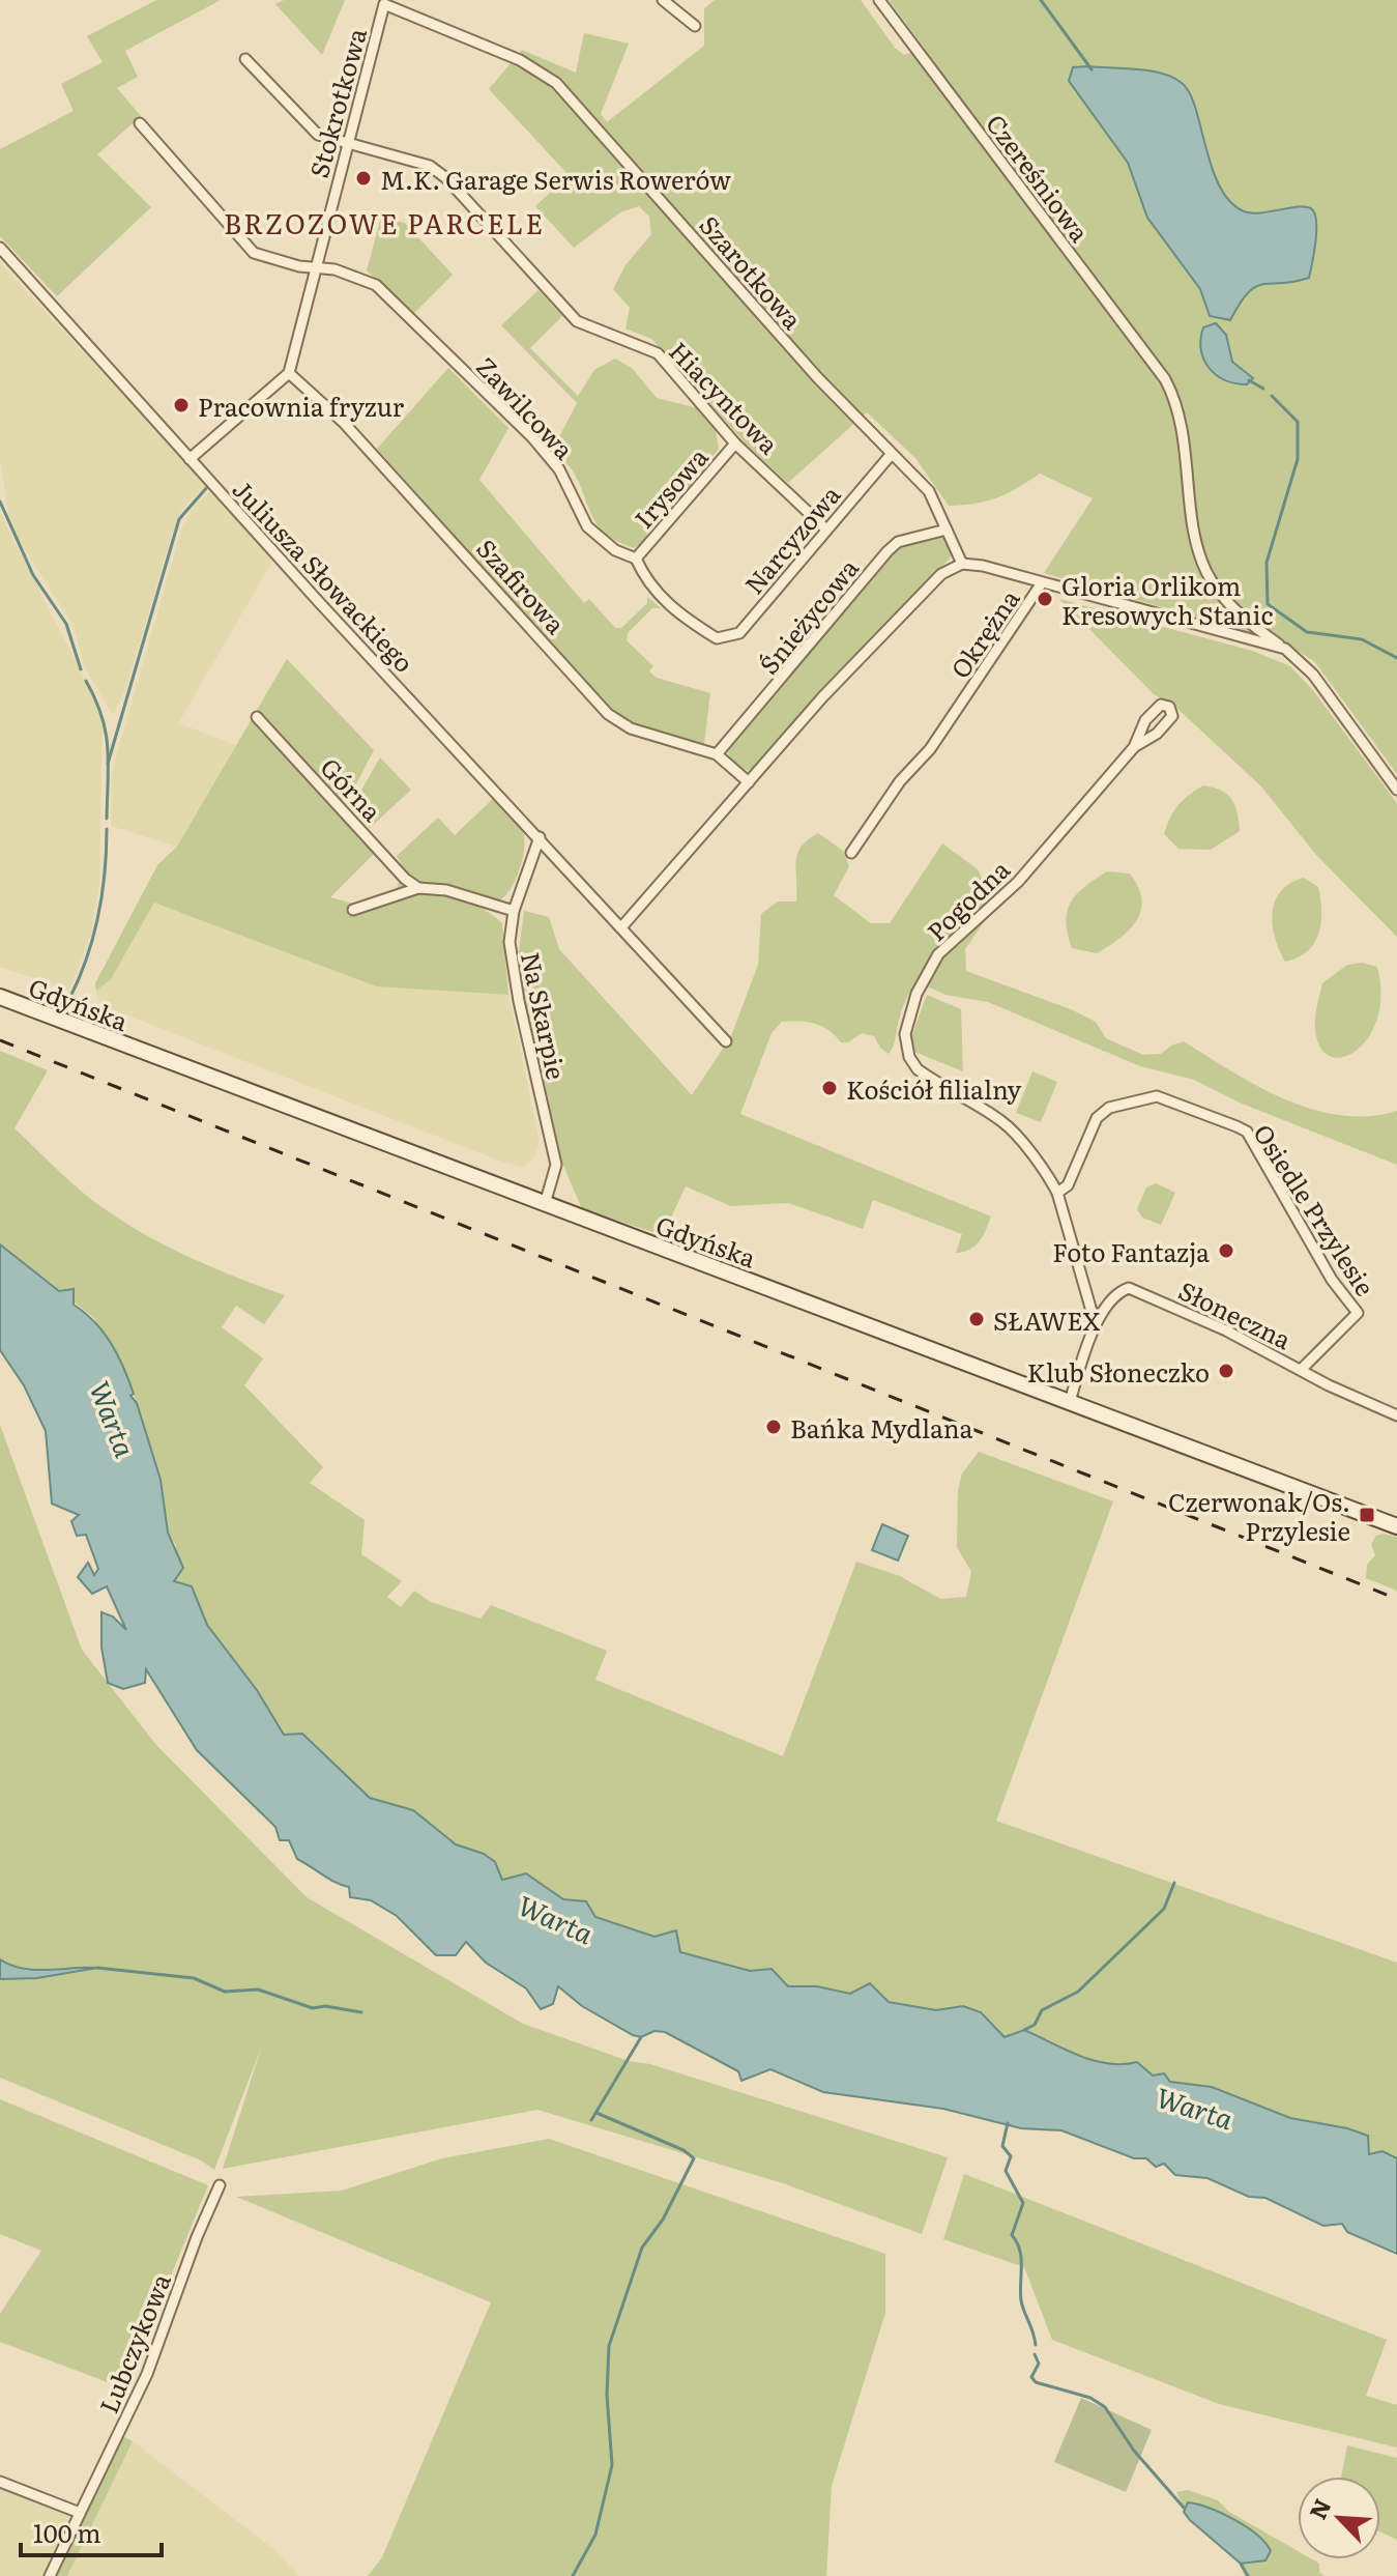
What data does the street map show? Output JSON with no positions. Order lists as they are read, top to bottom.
{
  "streets": {
    "main road": ["Gdyńska"],
    "street": [
      "Stokrotkowa",
      "Czereśniowa",
      "Szarotkowa",
      "Hiacyntowa",
      "Zawilcowa",
      "Irysowa",
      "Narcyzowa",
      "Juliusza Słowackiego",
      "Szafirowa",
      "Śnieżycowa",
      "Okrężna",
      "Górna",
      "Pogodna",
      "Na Skarpie",
      "Osiedle Przylesie",
      "Słoneczna",
      "Lubczykowa"
    ]
  },
  "crossings": [
    ["Stokrotkowa", "Szarotkowa"],
    ["Stokrotkowa", "Hiacyntowa"],
    ["Stokrotkowa", "Zawilcowa"],
    ["Stokrotkowa", "Szafirowa"],
    ["Czereśniowa", "Okrężna"],
    ["Szarotkowa", "Narcyzowa"],
    ["Szarotkowa", "Śnieżycowa"],
    ["Hiacyntowa", "Irysowa"],
    ["Hiacyntowa", "Narcyzowa"],
    ["Zawilcowa", "Irysowa"],
    ["Zawilcowa", "Narcyzowa"],
    ["Juliusza Słowackiego", "Na Skarpie"],
    ["Szafirowa", "Śnieżycowa"],
    ["Pogodna", "Osiedle Przylesie"],
    ["Gdyńska", "Na Skarpie"],
    ["Gdyńska", "Słoneczna"],
    ["Osiedle Przylesie", "Słoneczna"]
  ],
  "districts": ["BRZOZOWE PARCELE"],
  "water": ["Warta"],
  "places": {
    "other": [
      "M.K. Garage Serwis Rowerów",
      "Pracownia fryzur",
      "Gloria Orlikom Kresowych Stanic",
      "Kościół filialny",
      "Foto Fantazja",
      "SŁAWEX",
      "Klub Słoneczko",
      "Bańka Mydlana"
    ],
    "transit": ["Czerwonak/Os. Przylesie"]
  },
  "scale_bar": "100 m",
  "north": "top left"
}
